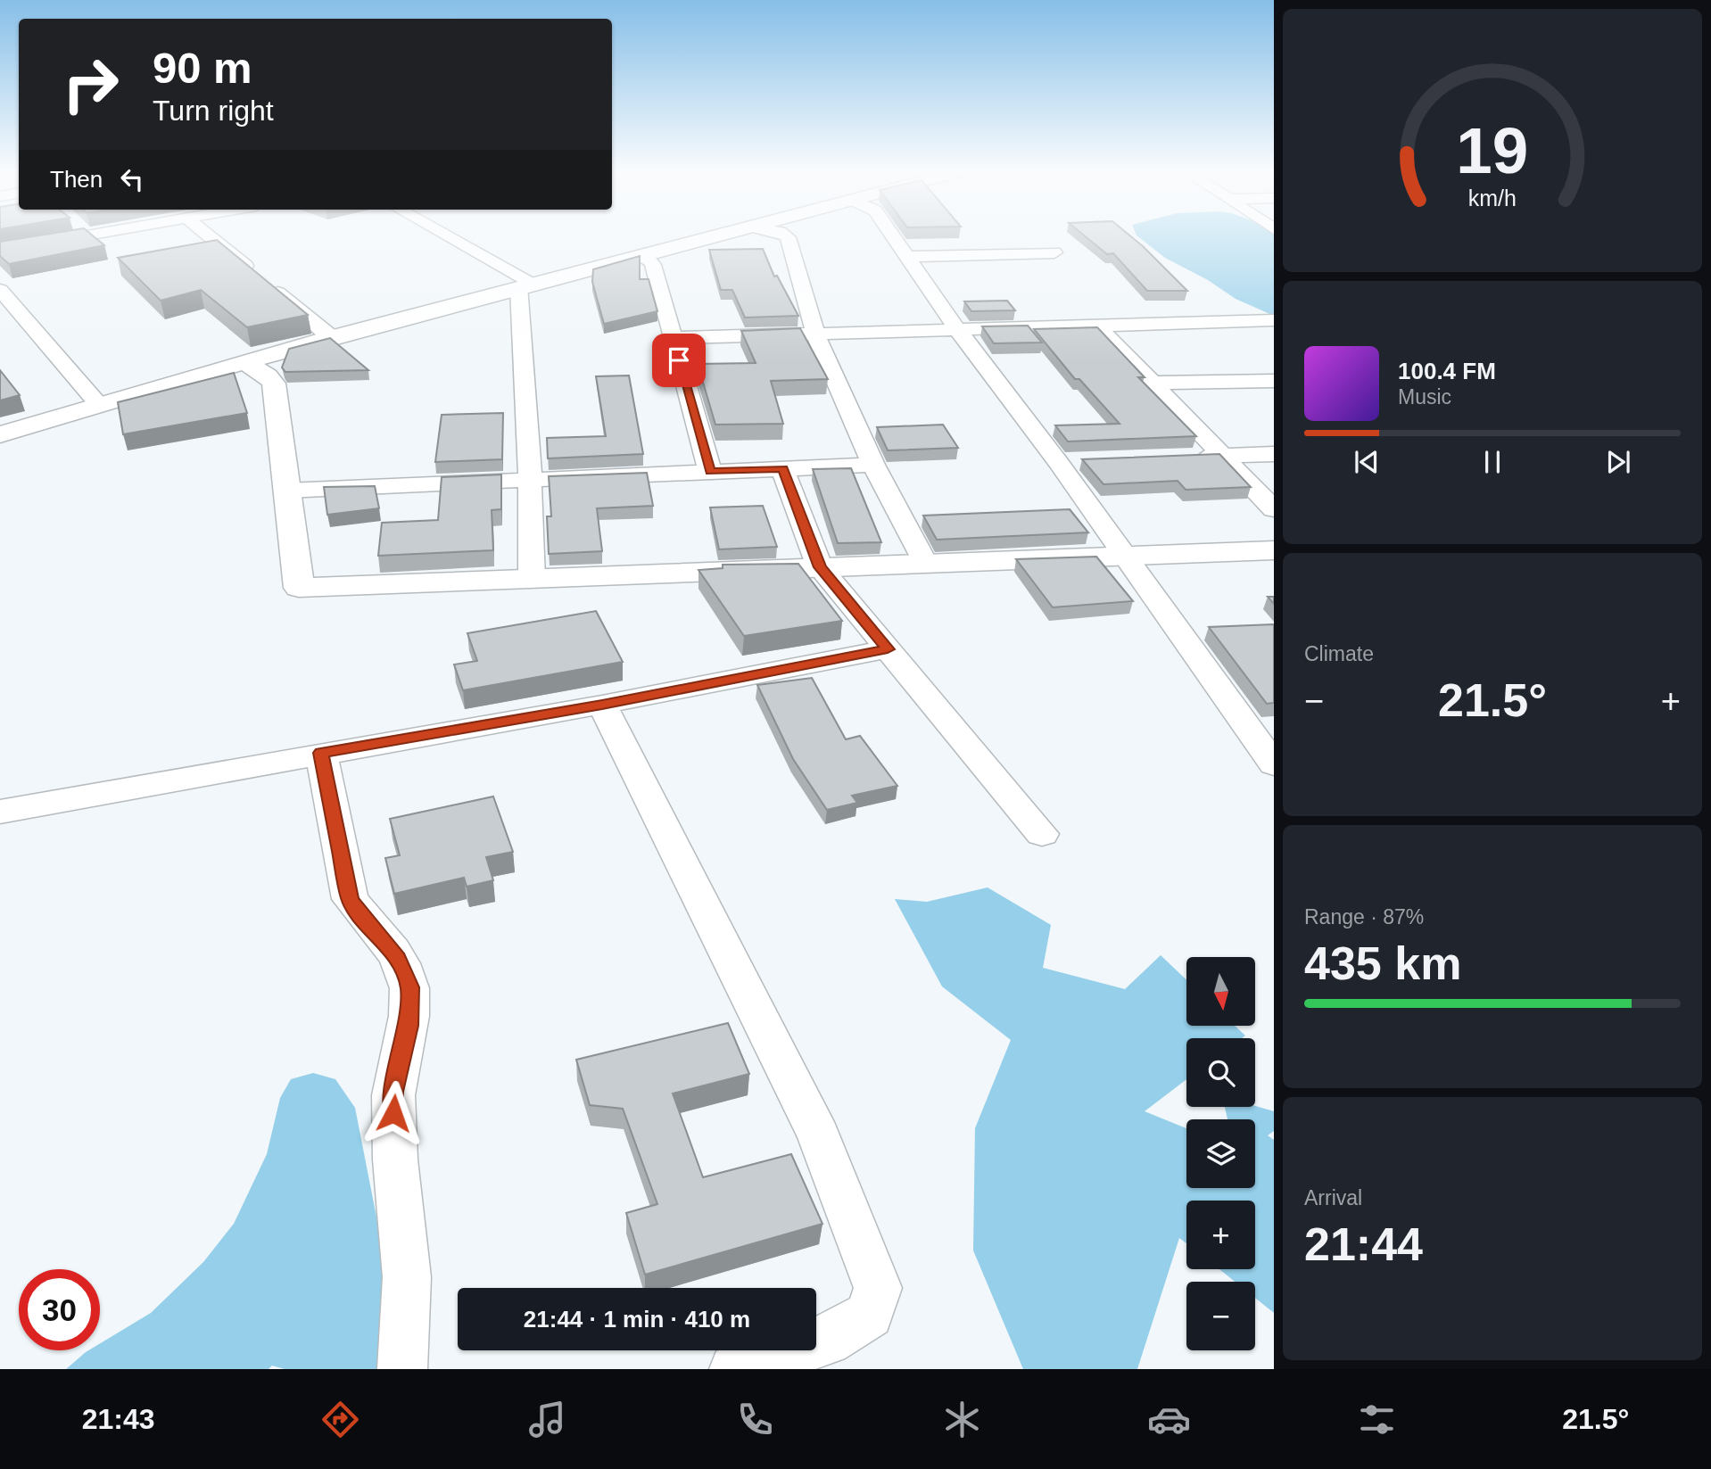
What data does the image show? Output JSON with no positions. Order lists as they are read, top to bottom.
{
  "north": "bottom",
  "page": {
    "turn": ["90 m", "Turn right"],
    "then": "Then",
    "song": ["100.4 FM", "Music"],
    "tile": [
      "Climate",
      ["Range · 87%", "435 km"],
      ["Arrival", "21:44"]
    ],
    "heat": ["−", "21.5°", "+"],
    "map_buttons": ["+", "−"],
    "limit": "30",
    "trip": "21:44 · 1 min · 410 m",
    "tabs": ["21:43", "21.5°"],
    "gauge": ["19", "km/h"]
  }
}
